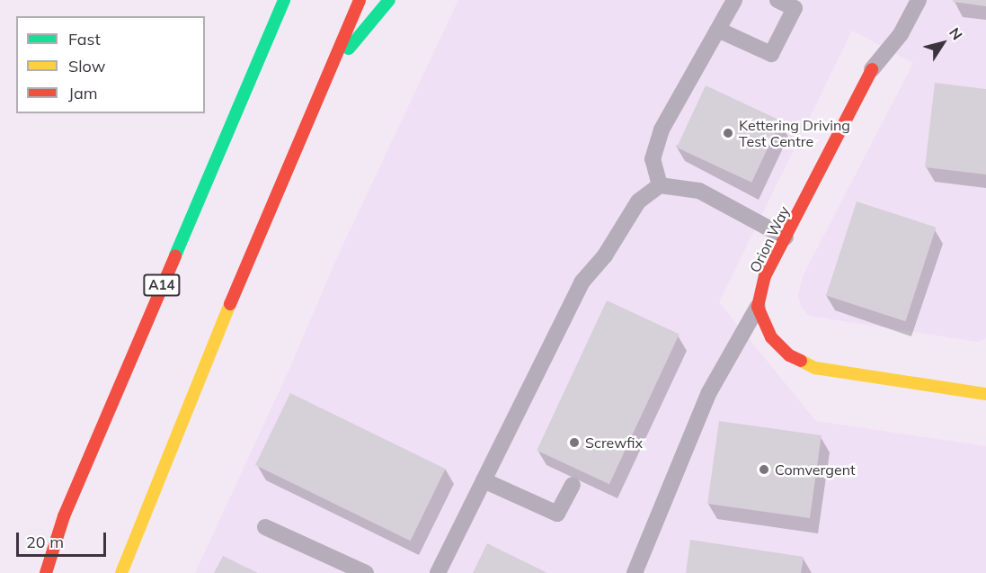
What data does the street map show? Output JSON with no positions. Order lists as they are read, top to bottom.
{
  "streets": {
    "main road": ["Orion Way", "A14"]
  },
  "places": ["Kettering Driving Test Centre", "Screwfix", "Comvergent"],
  "legend": ["Fast", "Slow", "Jam"],
  "scale_bar": "20 m",
  "north": "top right"
}
